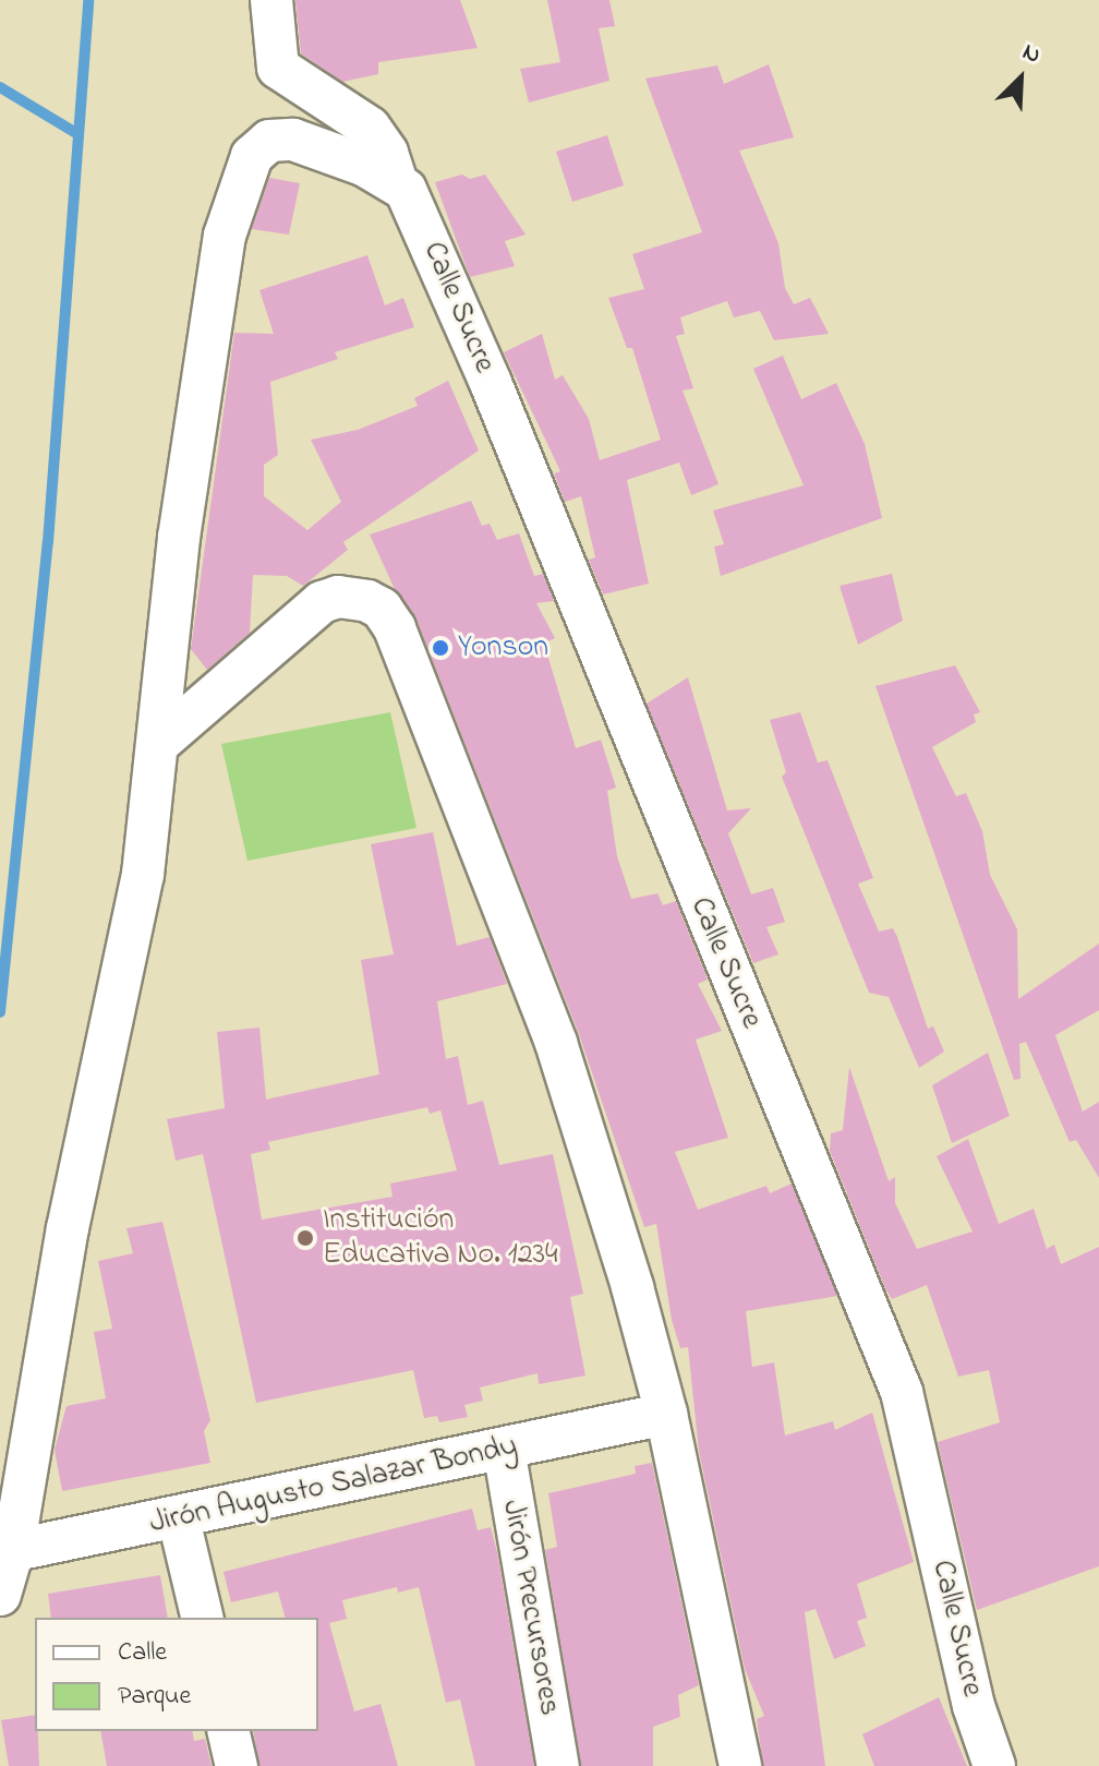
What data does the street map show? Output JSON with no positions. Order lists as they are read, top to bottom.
{
  "streets": {
    "street": ["Calle Sucre", "Jirón Augusto Salazar Bondy", "Jirón Precursores"]
  },
  "crossings": [
    ["Jirón Augusto Salazar Bondy", "Jirón Precursores"]
  ],
  "places": ["Yonson", "Institución Educativa No. 1234"],
  "legend": ["Calle", "Parque"],
  "north": "top right"
}
